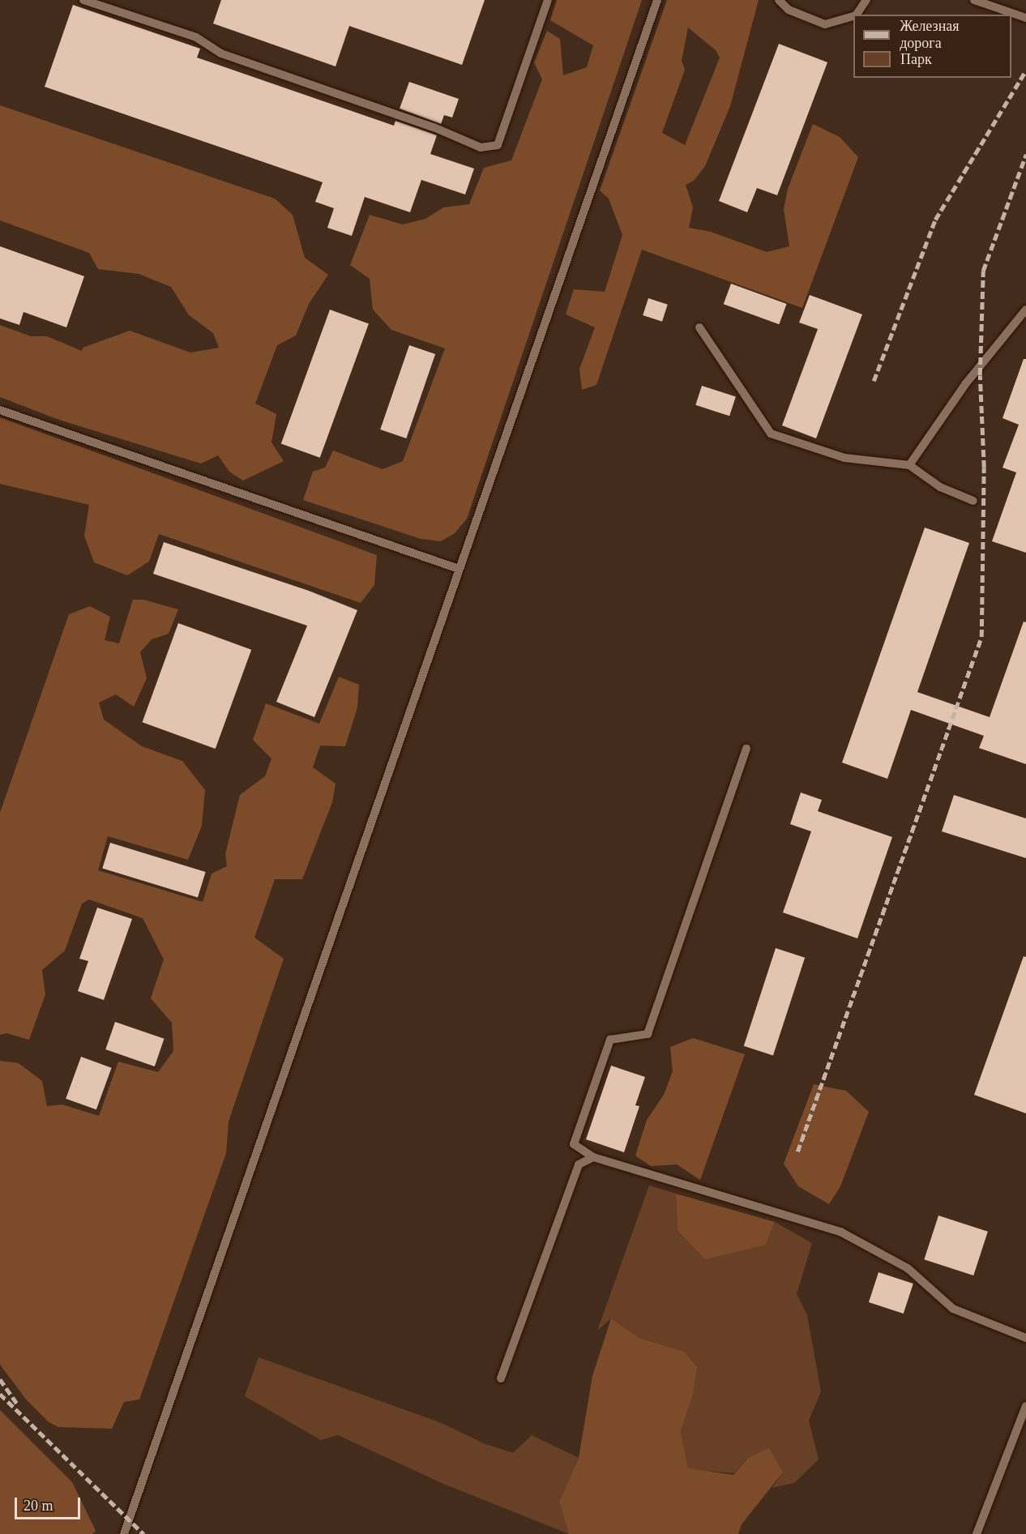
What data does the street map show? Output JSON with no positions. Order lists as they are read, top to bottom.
{
  "legend": ["Железная дорога", "Парк"],
  "scale_bar": "20 m"
}
